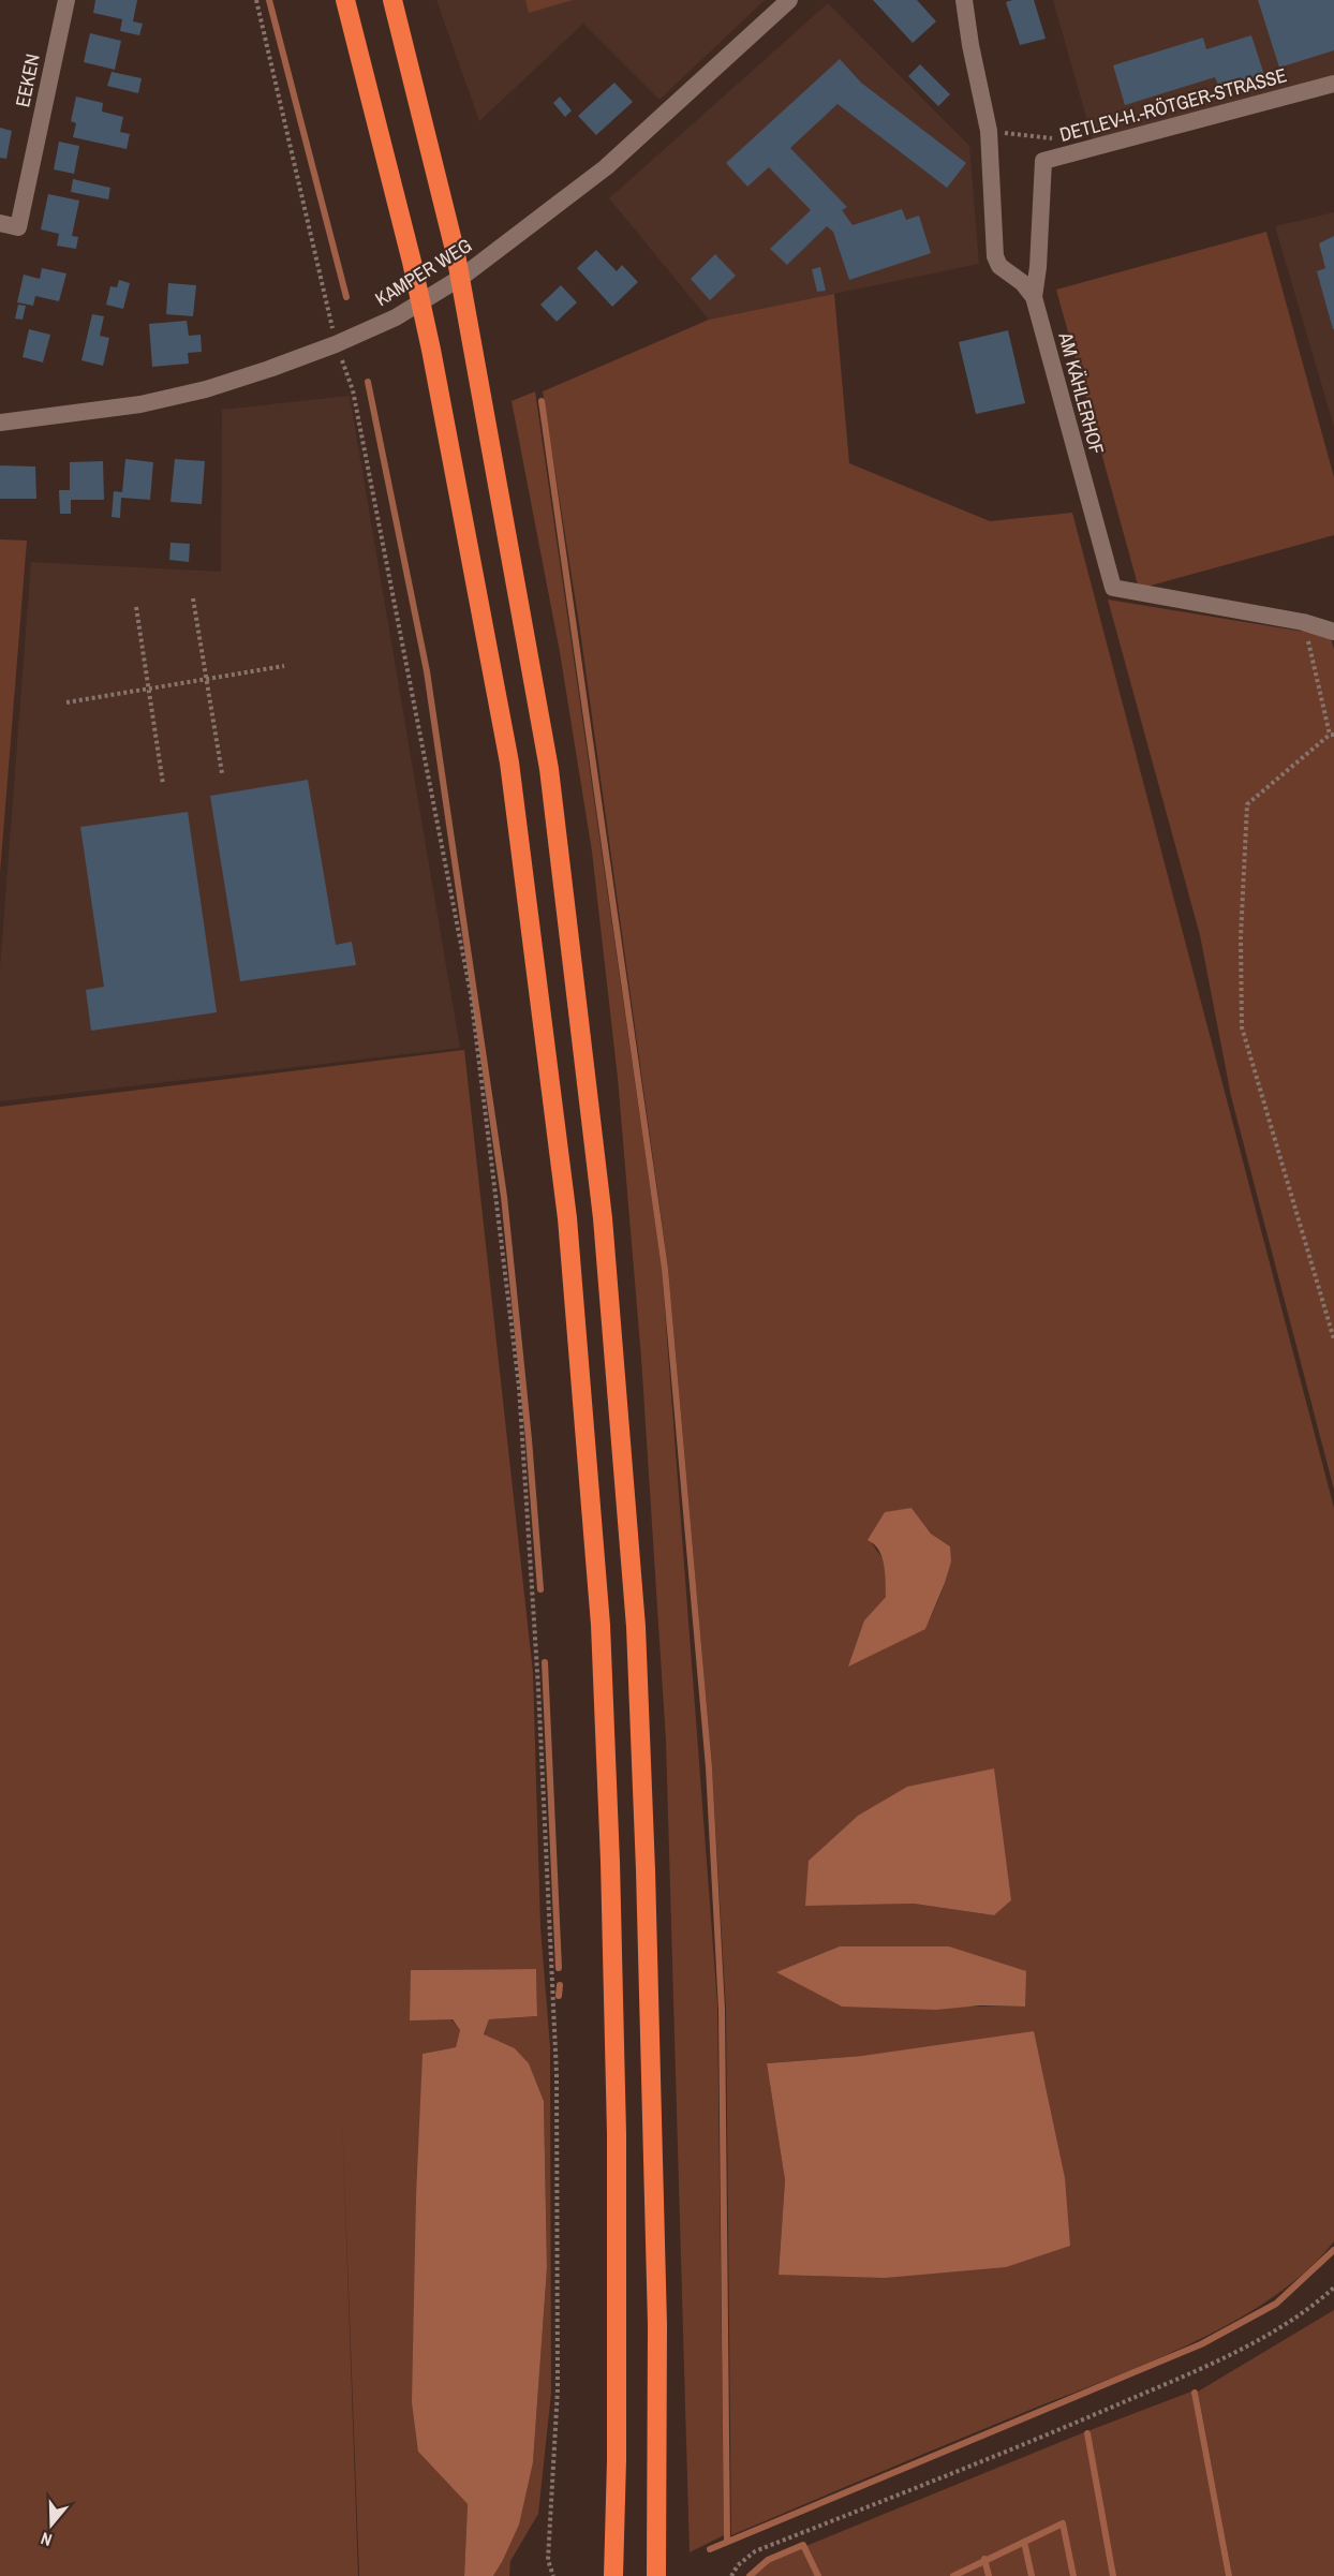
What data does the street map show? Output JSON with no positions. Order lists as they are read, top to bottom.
{
  "streets": {
    "street": [
      "EEKEN",
      "DETLEV-H.-RÖTGER-STRASSE",
      "KAMPER WEG",
      "AM KÄHLERHOF"
    ]
  },
  "crossings": [
    ["DETLEV-H.-RÖTGER-STRASSE", "AM KÄHLERHOF"]
  ],
  "north": "bottom"
}
